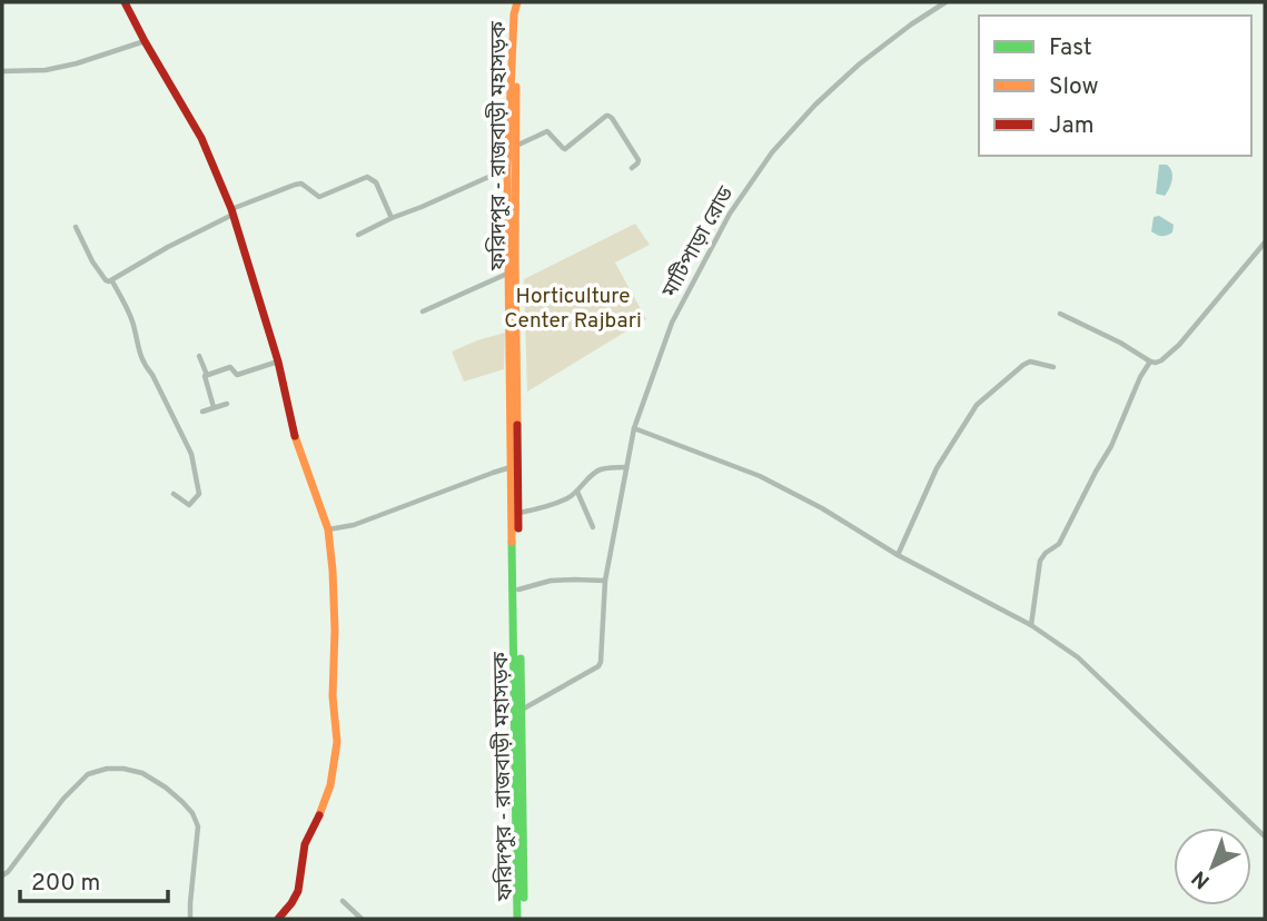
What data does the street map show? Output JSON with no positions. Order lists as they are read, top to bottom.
{
  "streets": {
    "main road": ["ফরিদপুর - রাজবাড়ী মহাসড়ক"],
    "street": ["মাটিপাড়া রোড"]
  },
  "crossings": [
    ["ফরিদপুর - রাজবাড়ী মহাসড়ক", "মাটিপাড়া রোড"]
  ],
  "parks": ["Horticulture Center Rajbari"],
  "legend": ["Fast", "Slow", "Jam"],
  "scale_bar": "200 m",
  "north": "bottom left"
}
